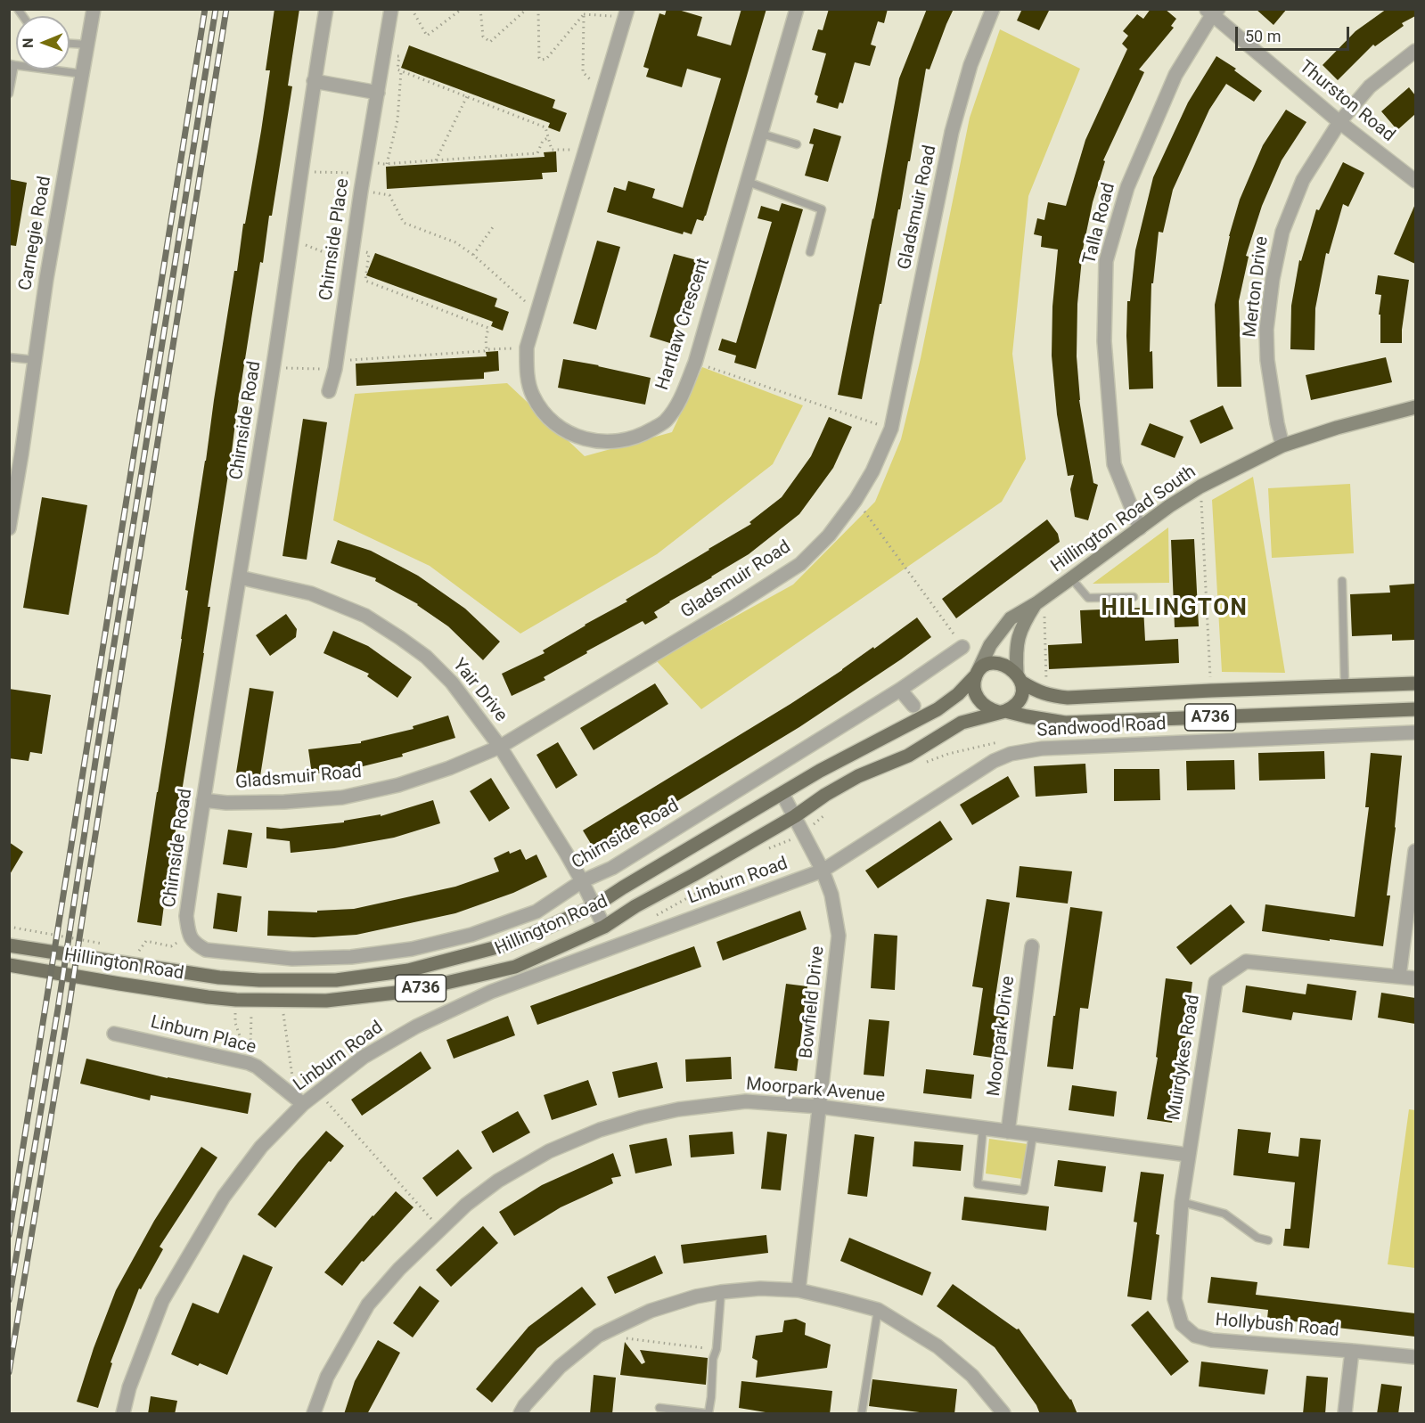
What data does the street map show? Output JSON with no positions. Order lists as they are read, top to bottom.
{
  "streets": {
    "main road": ["A736", "Sandwood Road", "Hillington Road"],
    "street": [
      "Thurston Road",
      "Gladsmuir Road",
      "Talla Road",
      "Carnegie Road",
      "Chirnside Place",
      "Merton Drive",
      "Hartlaw Crescent",
      "Chirnside Road",
      "Hillington Road South",
      "Yair Drive",
      "Linburn Road",
      "Bowfield Drive",
      "Linburn Place",
      "Moorpark Drive",
      "Muirdykes Road",
      "Moorpark Avenue",
      "Hollybush Road"
    ]
  },
  "crossings": [
    ["Thurston Road", "Talla Road"],
    ["Thurston Road", "Merton Drive"],
    ["Gladsmuir Road", "Chirnside Road"],
    ["Gladsmuir Road", "Yair Drive"],
    ["Talla Road", "Hillington Road South"],
    ["Merton Drive", "Hillington Road South"],
    ["Chirnside Road", "Yair Drive"],
    ["Hillington Road South", "Sandwood Road"],
    ["Hillington Road South", "Hillington Road"],
    ["Yair Drive", "Hillington Road"],
    ["Sandwood Road", "Linburn Road"],
    ["Sandwood Road", "Hillington Road"],
    ["Sandwood Road", "Bowfield Drive"],
    ["Linburn Road", "Bowfield Drive"],
    ["Linburn Road", "Linburn Place"],
    ["Hillington Road", "Bowfield Drive"],
    ["Bowfield Drive", "Moorpark Avenue"],
    ["Moorpark Drive", "Moorpark Avenue"],
    ["Muirdykes Road", "Moorpark Avenue"],
    ["Muirdykes Road", "Hollybush Road"],
    ["Moorpark Avenue", "Hollybush Road"]
  ],
  "districts": ["HILLINGTON"],
  "scale_bar": "50 m",
  "north": "left"
}
